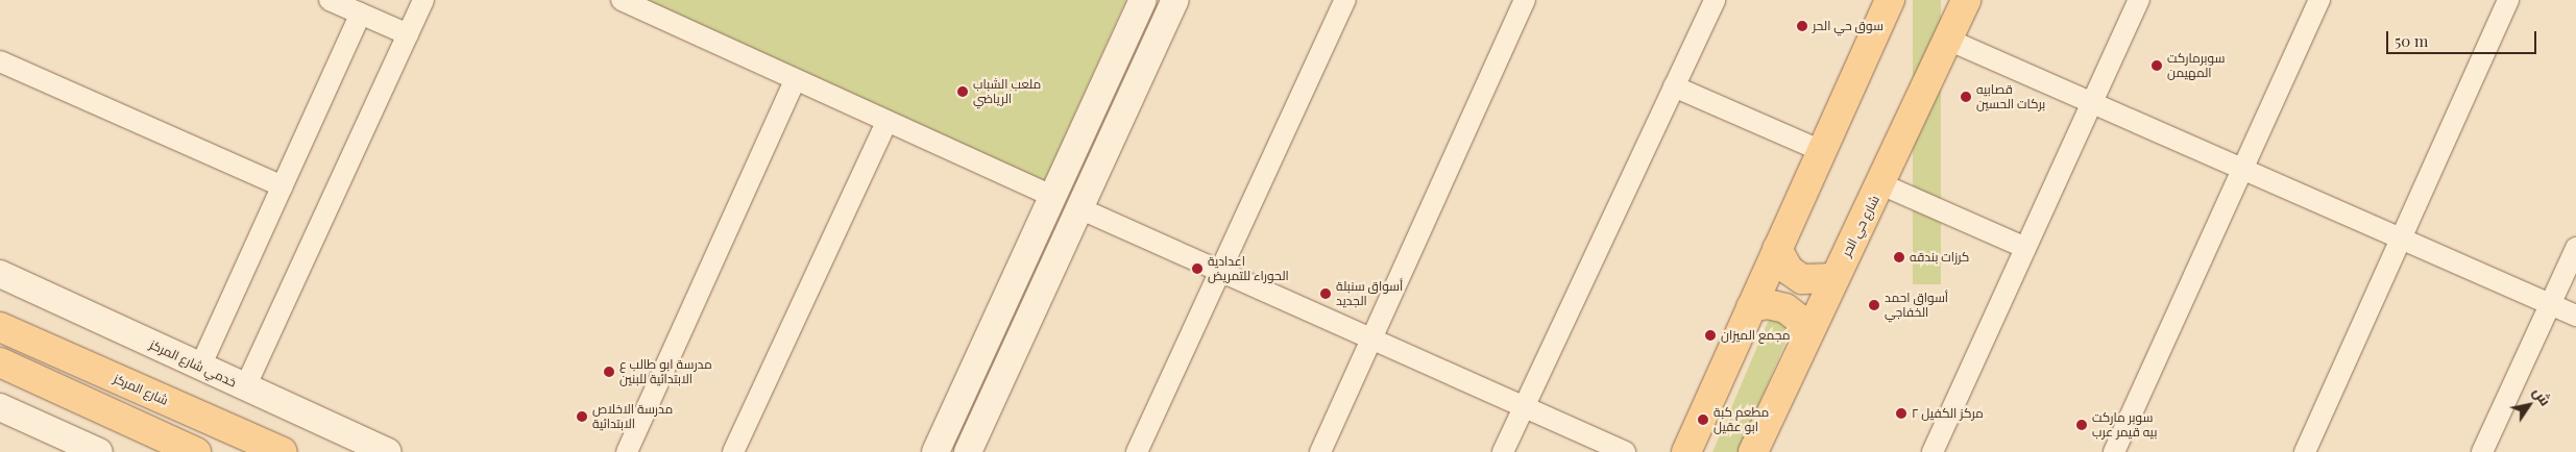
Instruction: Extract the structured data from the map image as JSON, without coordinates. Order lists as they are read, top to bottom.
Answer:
{
  "streets": {
    "main road": ["شارع حي الحر", "شارع المركز"],
    "street": ["خدمي شارع المركز"]
  },
  "places": [
    "سوق حي الحر",
    "سوبرماركت المهيمن",
    "ملعب الشباب الرياضي",
    "قصابيه بركات الحسين",
    "كرزات بندقه",
    "اعدادية الحوراء للتمريض",
    "أسواق سنبلة الجديد",
    "أسواق احمد الخفاجي",
    "مجمع الميزان",
    "مدرسة ابو طالب ع الابتدائية للبنين",
    "مركز الكفيل ٢",
    "مدرسة الاخلاص الابتدائية",
    "مطعم كبة ابو عقيل",
    "سوبر ماركت بيه قيمر عرب"
  ],
  "scale_bar": "50 m",
  "north": "top right"
}
